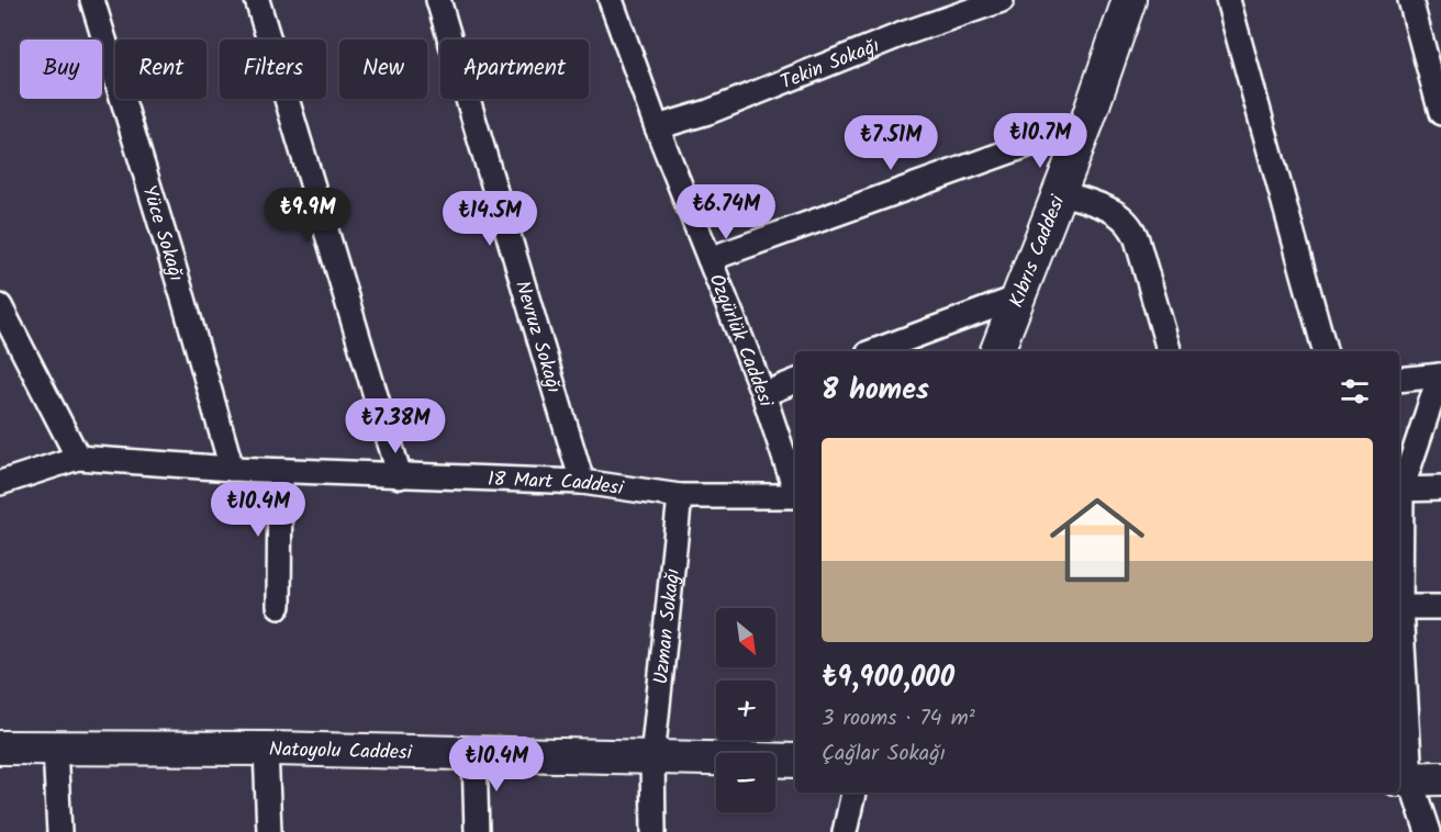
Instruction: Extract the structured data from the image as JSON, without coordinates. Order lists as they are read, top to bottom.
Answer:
{
  "streets": {
    "main road": ["Kıbrıs Caddesi", "Natoyolu Caddesi"],
    "street": [
      "Tekin Sokağı",
      "Yüce Sokağı",
      "Nevruz Sokağı",
      "Özgürlük Caddesi",
      "18 Mart Caddesi",
      "Uzman Sokağı"
    ]
  },
  "crossings": [
    ["Tekin Sokağı", "Özgürlük Caddesi"],
    ["Yüce Sokağı", "18 Mart Caddesi"],
    ["Nevruz Sokağı", "18 Mart Caddesi"],
    ["18 Mart Caddesi", "Uzman Sokağı"],
    ["Uzman Sokağı", "Natoyolu Caddesi"]
  ],
  "north": "bottom right",
  "page": {
    "chip": [
      "Buy",
      "Rent",
      "Filters",
      "New",
      "Apartment"
    ],
    "price": [
      "₺10.7M",
      "₺7.51M",
      "₺6.74M",
      "₺9.9M",
      "₺14.5M",
      "₺7.38M",
      "₺10.4M",
      "₺10.4M"
    ],
    "heading": "8 homes",
    "list": [
      {
        "name": "₺9,900,000",
        "note": "3 rooms · 74 m² · Çağlar Sokağı"
      }
    ],
    "map_buttons": ["+", "−"]
  }
}
